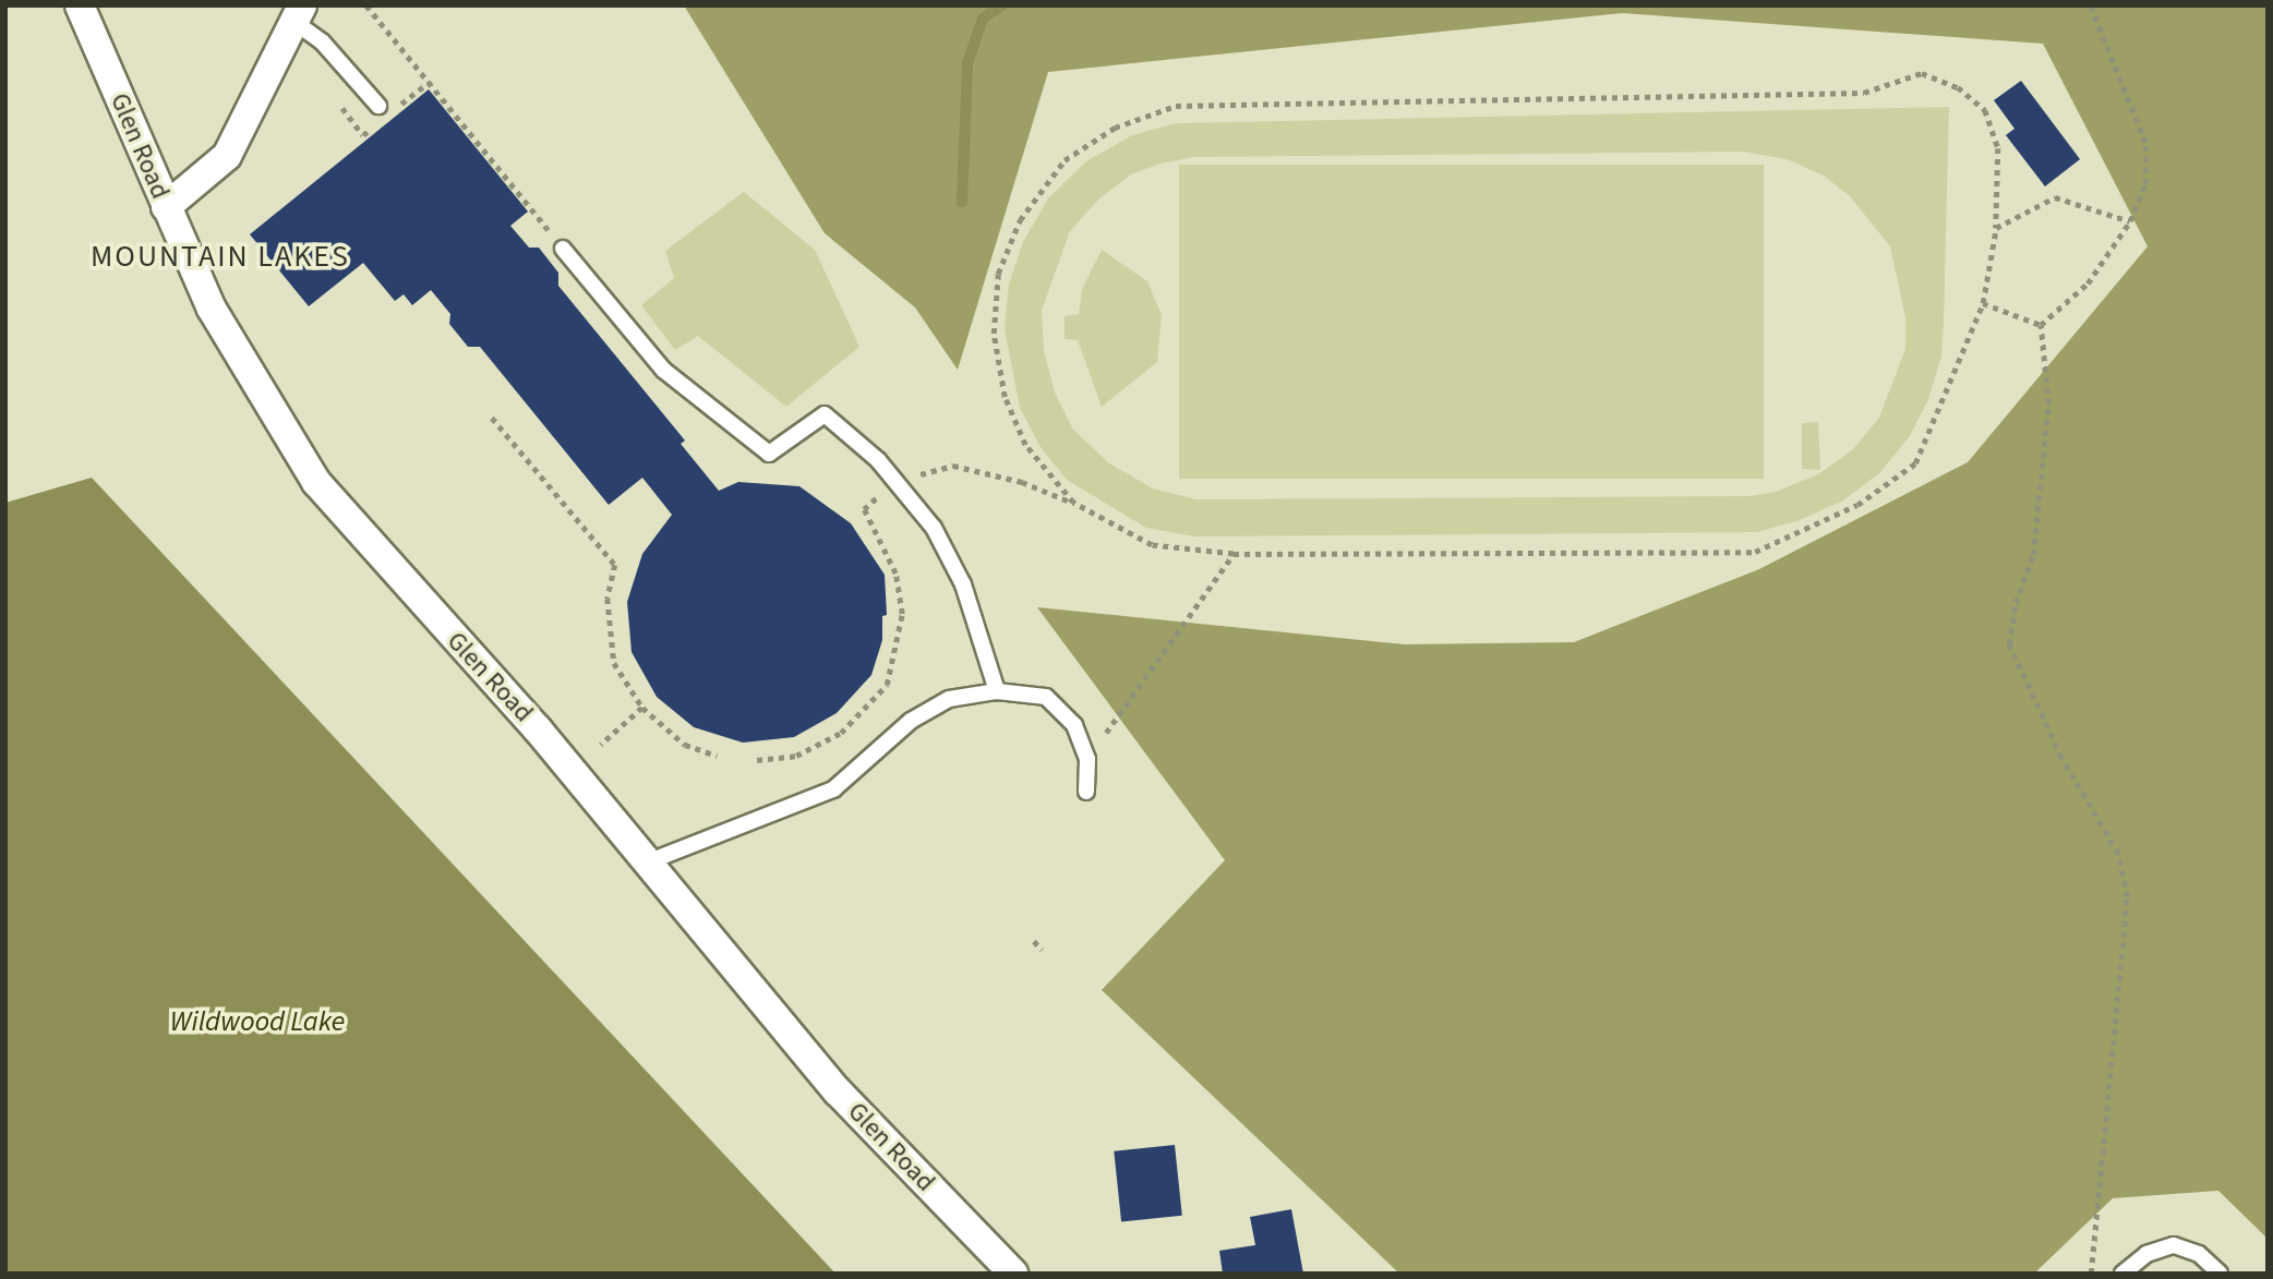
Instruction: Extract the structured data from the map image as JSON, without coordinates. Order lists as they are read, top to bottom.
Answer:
{
  "streets": {
    "street": ["Glen Road"]
  },
  "districts": ["MOUNTAIN LAKES"],
  "water": ["Wildwood Lake"]
}
